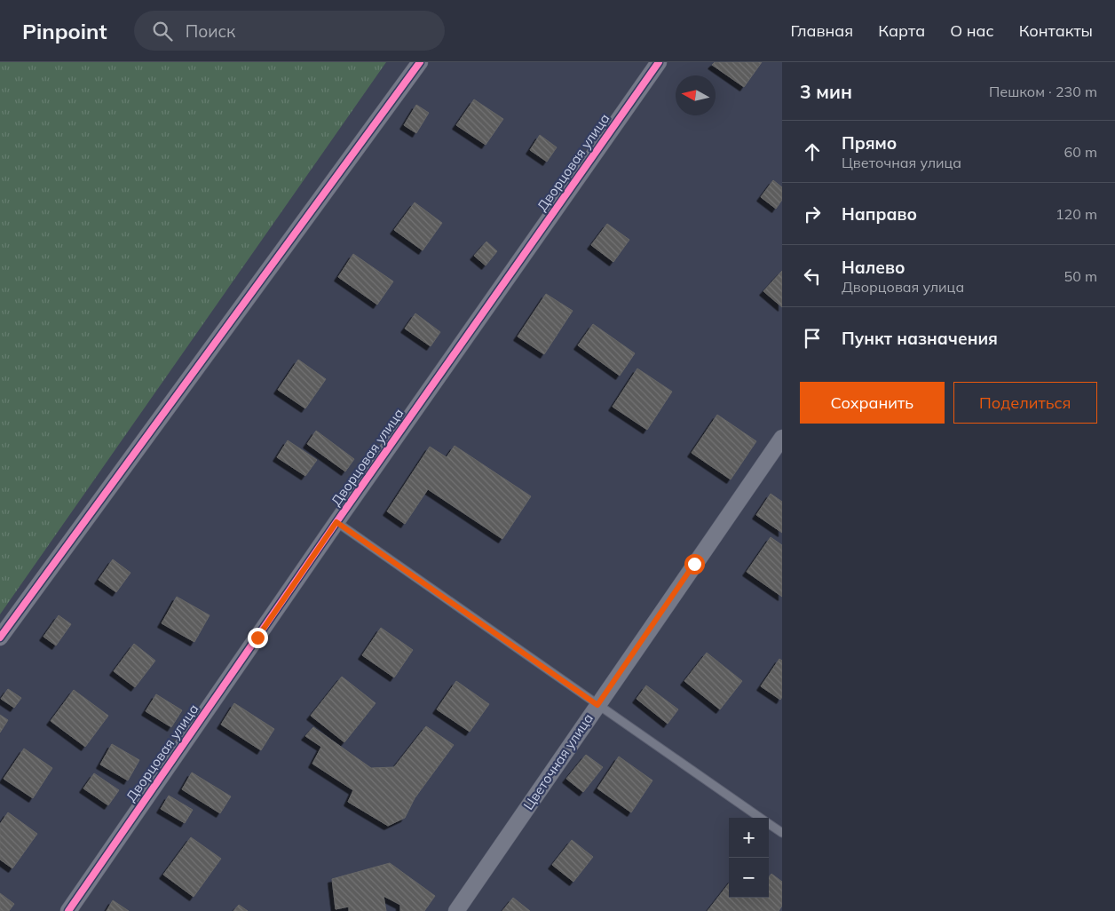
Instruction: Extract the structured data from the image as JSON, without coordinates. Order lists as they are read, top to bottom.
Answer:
{
  "streets": {
    "street": ["Дворцовая улица", "Цветочная улица"]
  },
  "north": "left",
  "page": {
    "header": "Pinpoint",
    "search": "Поиск",
    "nav": [
      "Главная",
      "Карта",
      "О нас",
      "Контакты"
    ],
    "heading": ["3 мин", "Пешком · 230 m"],
    "list": [
      ["Прямо", "Цветочная улица", "60 m"],
      ["Направо", "120 m"],
      ["Налево", "Дворцовая улица", "50 m"],
      "Пункт назначения"
    ],
    "buttons": ["Сохранить", "Поделиться"],
    "map_buttons": ["+", "−"]
  }
}
